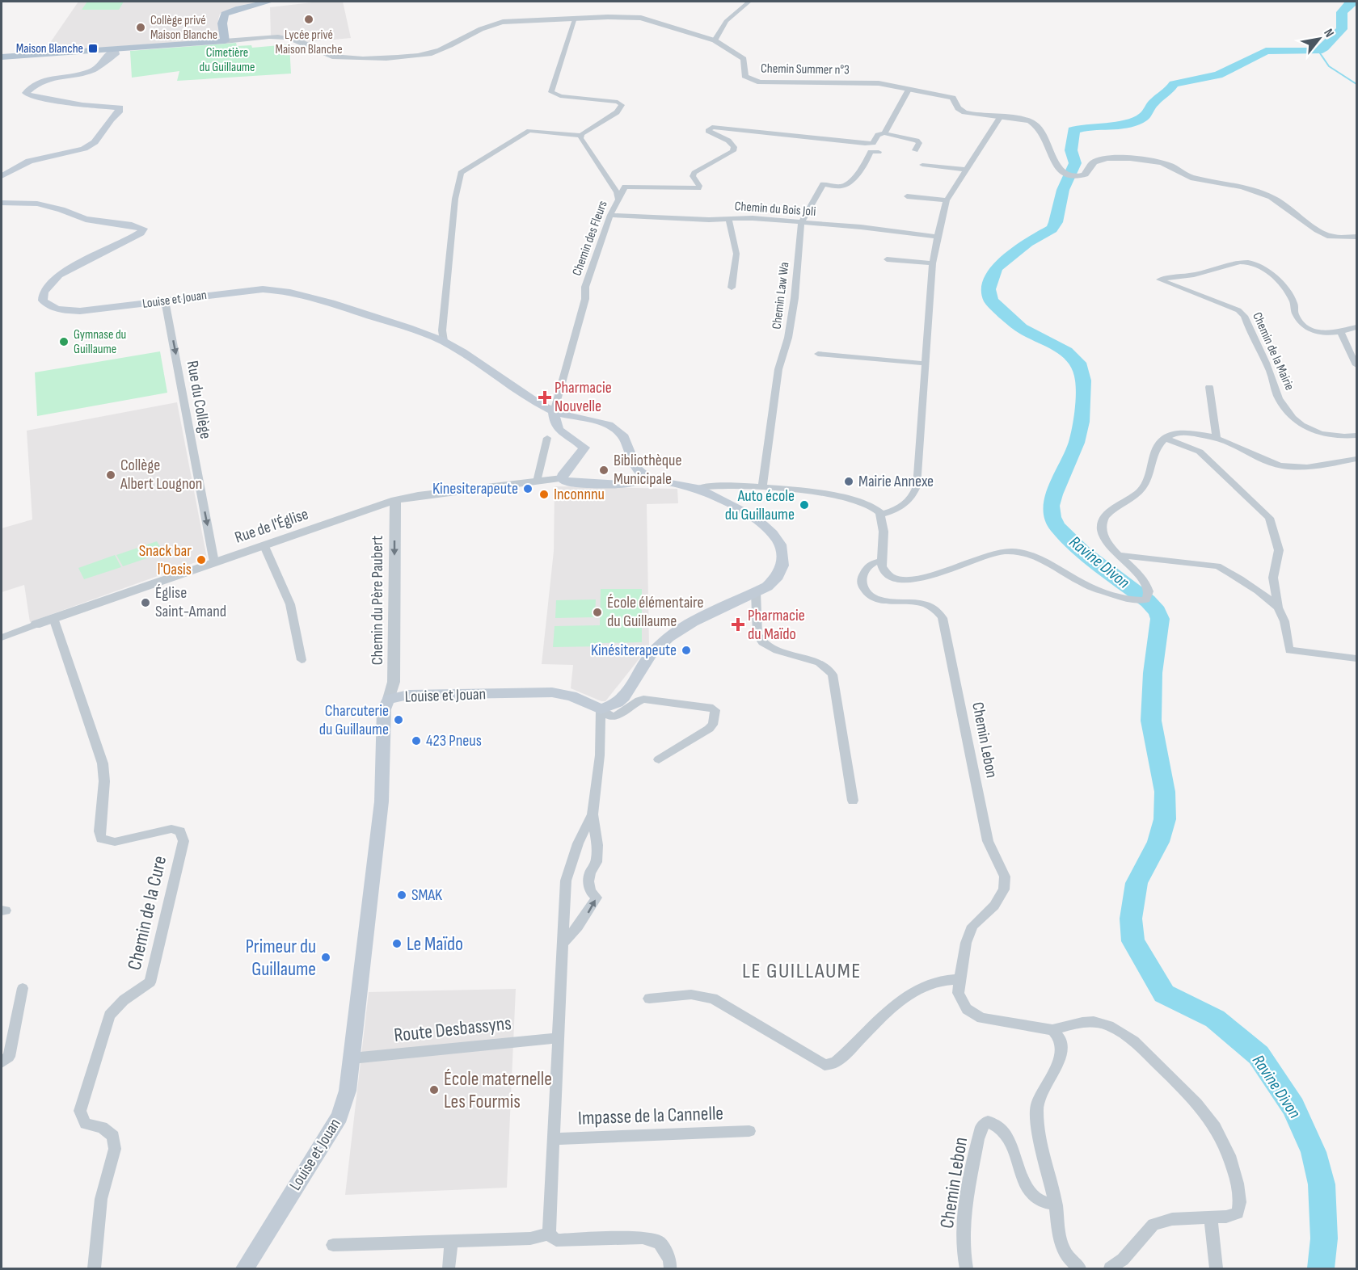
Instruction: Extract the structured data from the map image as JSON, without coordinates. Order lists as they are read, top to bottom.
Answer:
{
  "streets": {
    "main road": ["Louise et Jouan"],
    "street": [
      "Chemin Summer n°3",
      "Chemin du Bois Joli",
      "Chemin des Fleurs",
      "Chemin Law Wa",
      "Chemin de la Mairie",
      "Rue du Collège",
      "Rue de l'Église",
      "Chemin du Père Paubert",
      "Chemin Lebon",
      "Chemin de la Cure",
      "Route Desbassyns",
      "Impasse de la Cannelle"
    ]
  },
  "crossings": [
    ["Chemin du Bois Joli", "Chemin des Fleurs"],
    ["Chemin du Bois Joli", "Chemin Law Wa"],
    ["Chemin des Fleurs", "Louise et Jouan"],
    ["Louise et Jouan", "Rue du Collège"],
    ["Louise et Jouan", "Chemin du Père Paubert"],
    ["Louise et Jouan", "Route Desbassyns"],
    ["Rue du Collège", "Rue de l'Église"],
    ["Rue de l'Église", "Chemin du Père Paubert"],
    ["Rue de l'Église", "Chemin de la Cure"]
  ],
  "one_way": ["Rue du Collège"],
  "districts": ["LE GUILLAUME"],
  "water": ["Ravine Divon"],
  "parks": ["Cimetière du Guillaume"],
  "places": {
    "other": [
      "Lycée privé Maison Blanche",
      "Collège privé Maison Blanche",
      "Gymnase du Guillaume",
      "Bibliothèque Municipale",
      "Collège Albert Lougnon",
      "Mairie Annexe",
      "Kinesiterapeute",
      "Inconnnu",
      "Auto école du Guillaume",
      "Snack bar l'Oasis",
      "Église Saint-Amand",
      "École élémentaire du Guillaume",
      "Kinésiterapeute",
      "Charcuterie du Guillaume",
      "423 Pneus",
      "SMAK",
      "Le Maïdo",
      "Primeur du Guillaume",
      "École maternelle Les Fourmis"
    ],
    "transit": ["Maison Blanche"],
    "health": ["Pharmacie Nouvelle", "Pharmacie du Maïdo"]
  },
  "north": "top right"
}
